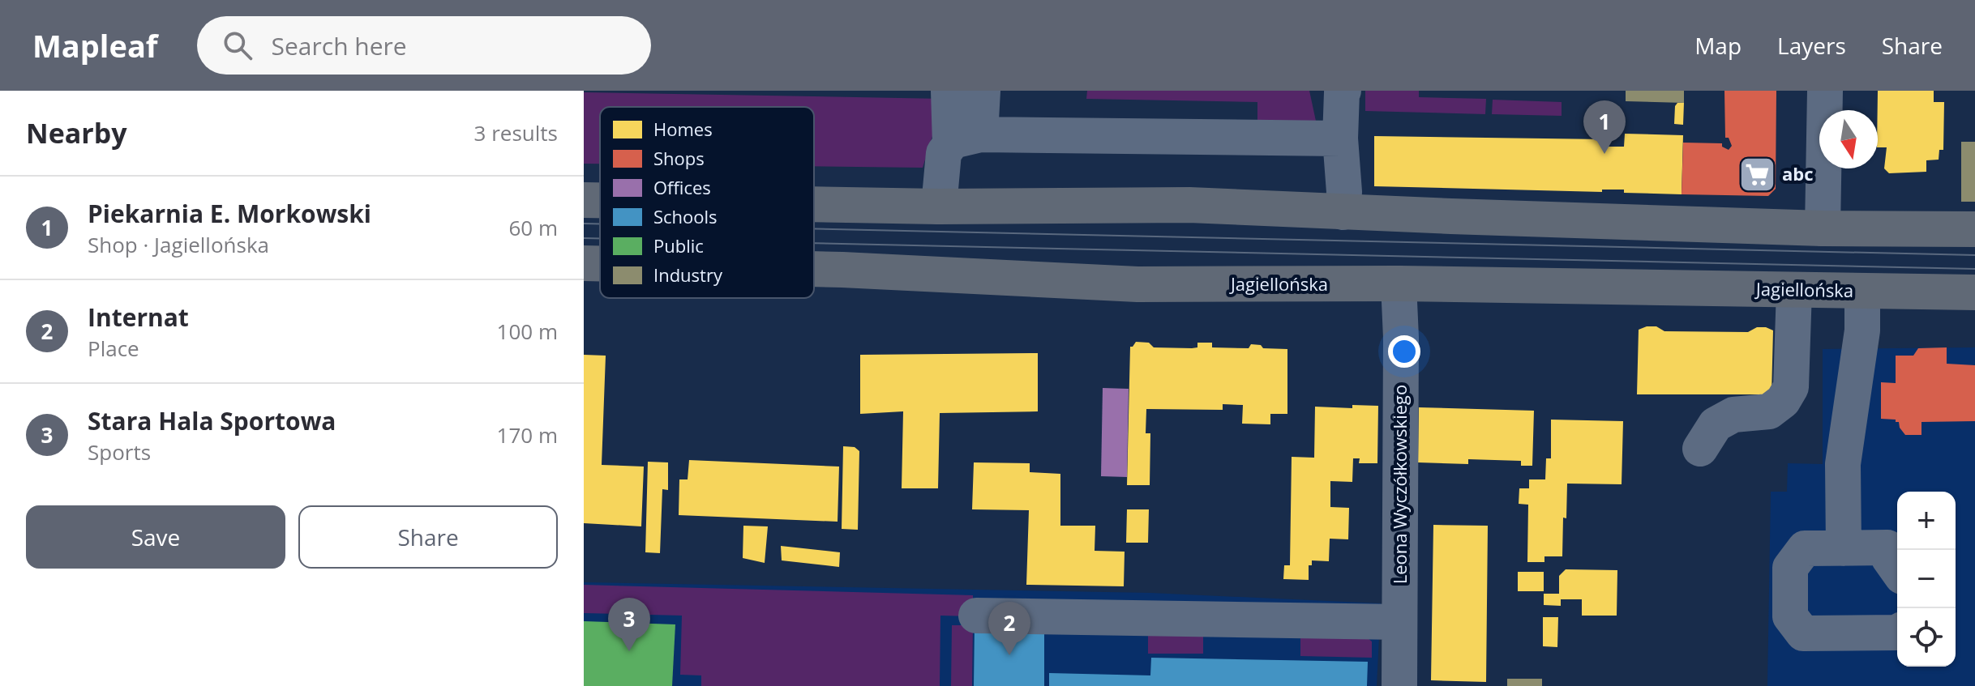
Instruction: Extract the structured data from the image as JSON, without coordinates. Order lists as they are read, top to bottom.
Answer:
{
  "streets": {
    "main road": ["Jagiellońska"],
    "street": ["Leona Wyczółkowskiego"]
  },
  "crossings": [
    ["Jagiellońska", "Leona Wyczółkowskiego"]
  ],
  "places": {
    "supermarket": ["abc"]
  },
  "legend": [
    "Homes",
    "Shops",
    "Offices",
    "Schools",
    "Public",
    "Industry"
  ],
  "north": "bottom",
  "page": {
    "header": "Mapleaf",
    "search": "Search here",
    "nav": ["Map", "Layers", "Share"],
    "heading": ["Nearby", "3 results"],
    "pins": ["1", "3", "2"],
    "list": [
      {
        "mark": "1",
        "name": "Piekarnia E. Morkowski",
        "note": "Shop · Jagiellońska",
        "value": "60 m"
      },
      {
        "mark": "2",
        "name": "Internat",
        "note": "Place",
        "value": "100 m"
      },
      {
        "mark": "3",
        "name": "Stara Hala Sportowa",
        "note": "Sports",
        "value": "170 m"
      }
    ],
    "buttons": ["Save", "Share"],
    "map_buttons": ["+", "−"]
  }
}
